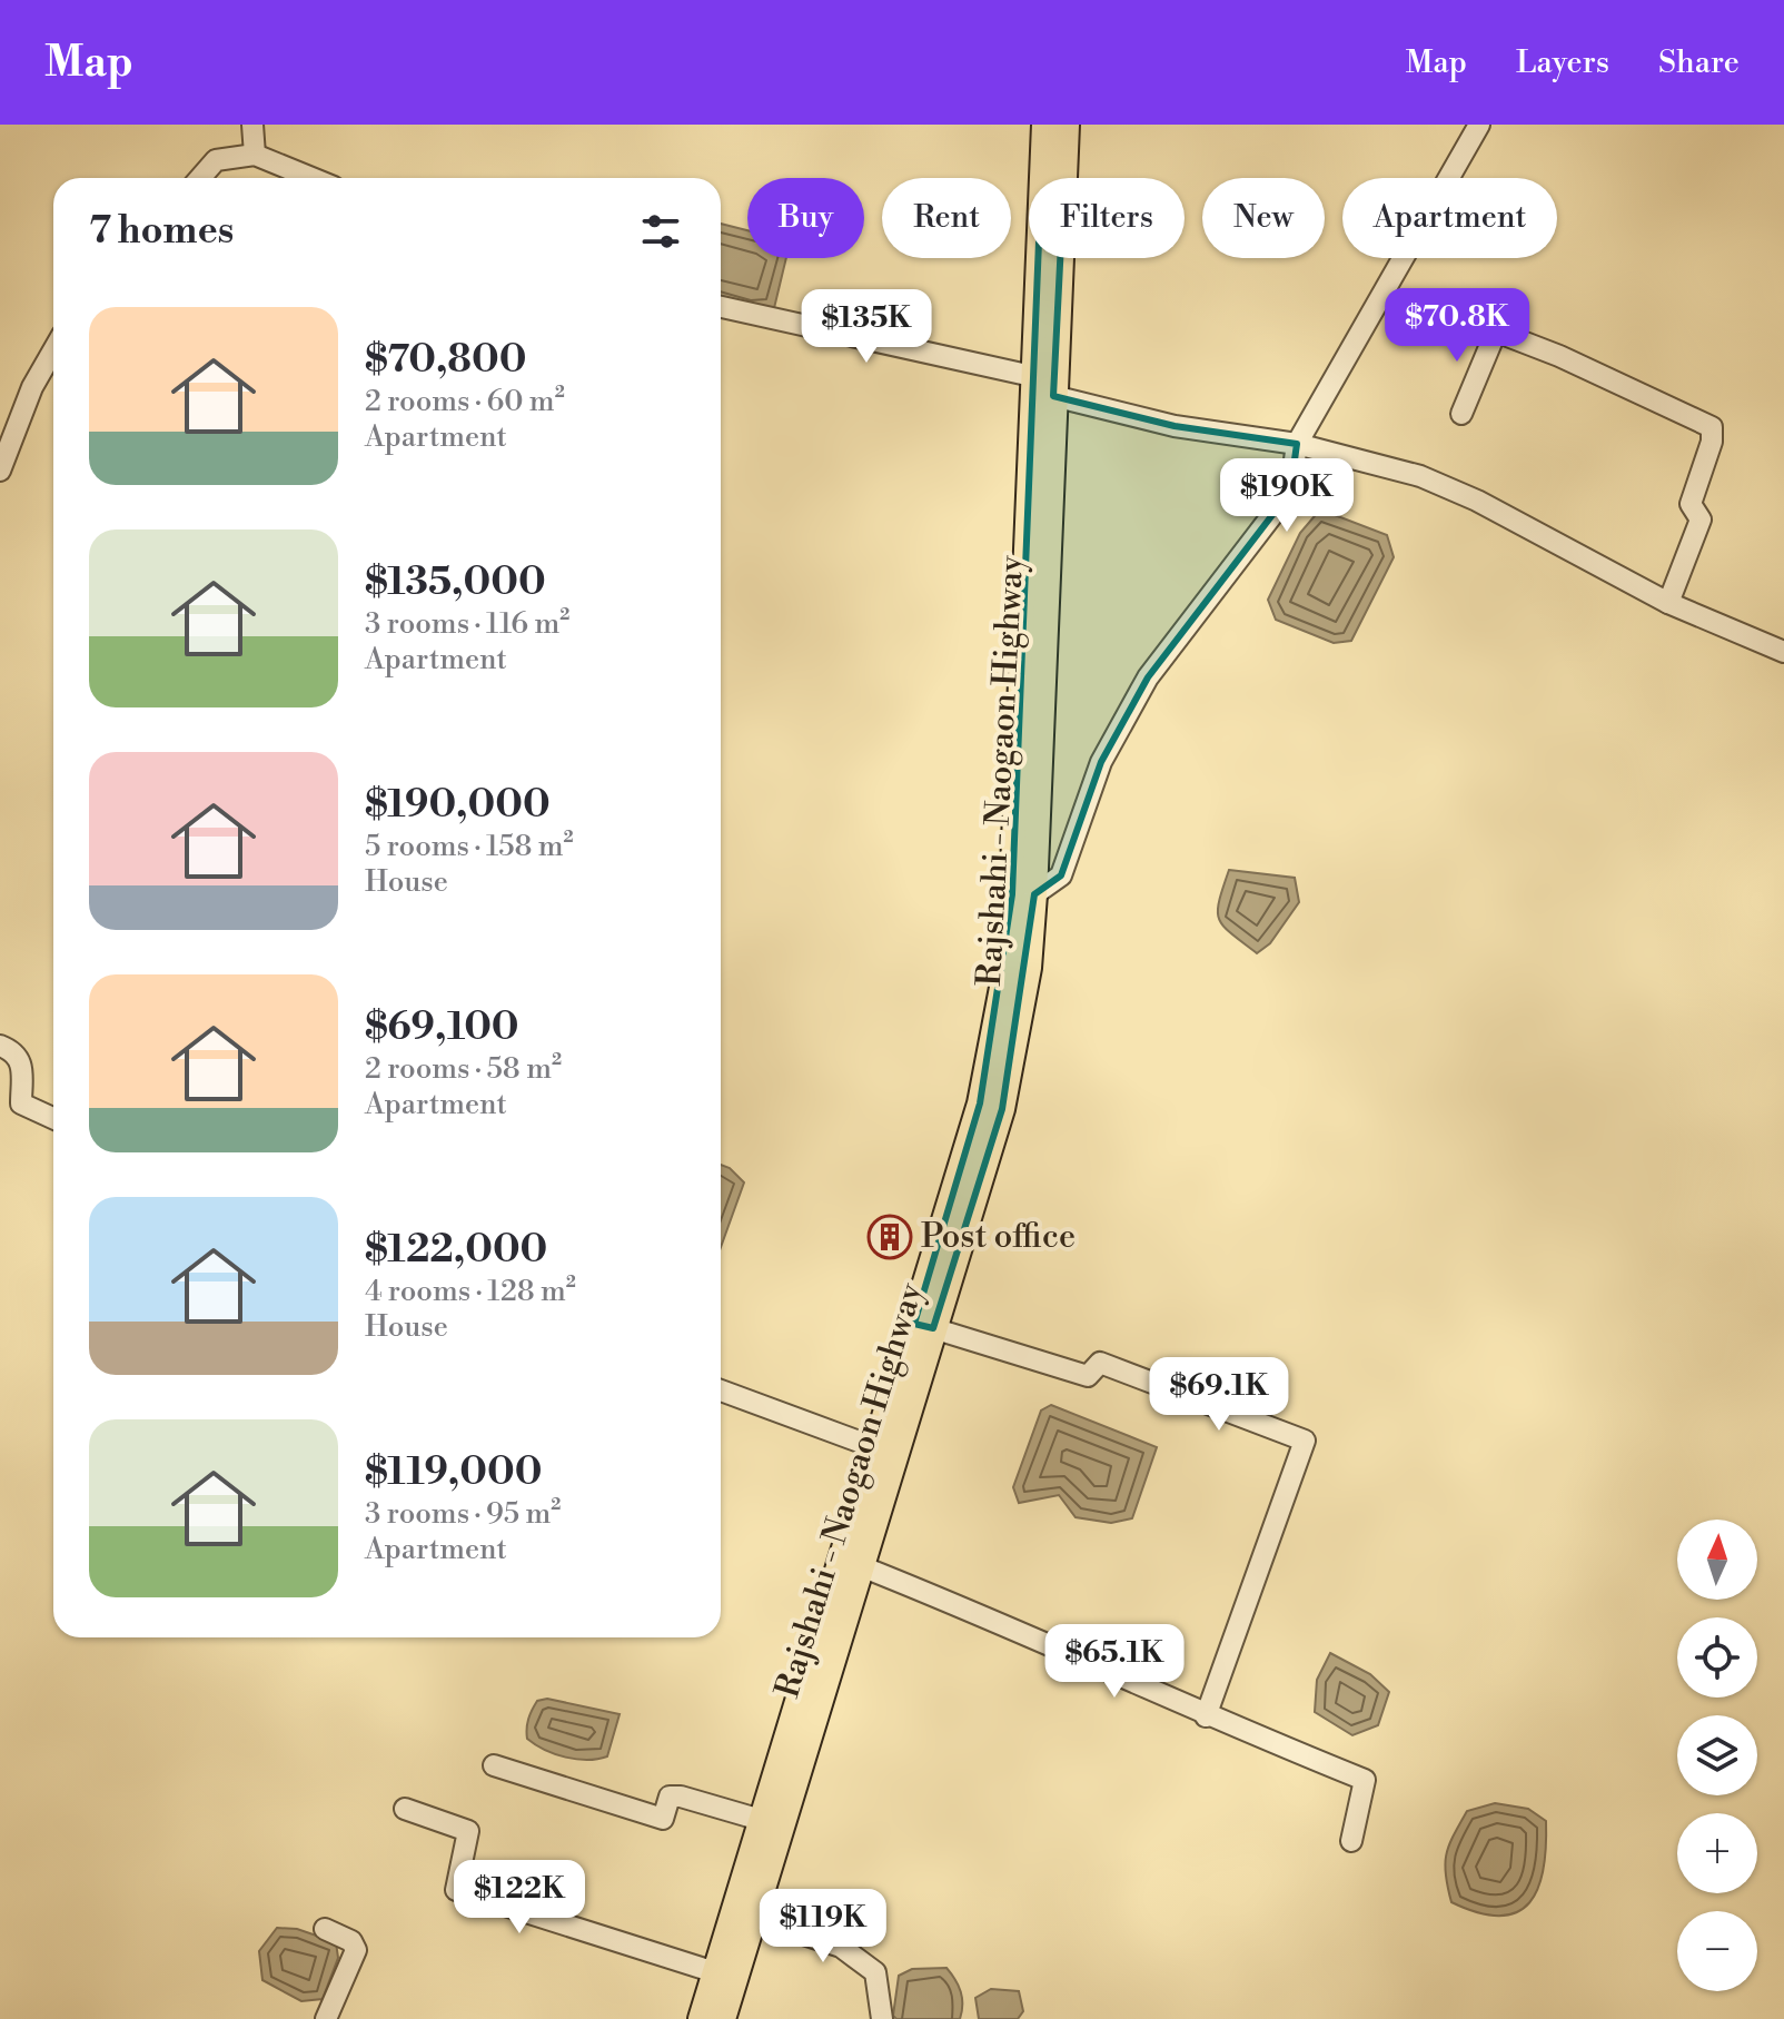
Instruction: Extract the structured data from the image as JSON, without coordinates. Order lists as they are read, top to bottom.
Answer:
{
  "streets": {
    "main road": ["Rajshahi - Naogaon Highway"]
  },
  "places": {
    "building": ["Post office"]
  },
  "north": "top",
  "page": {
    "header": "Map",
    "nav": ["Map", "Layers", "Share"],
    "chip": [
      "Buy",
      "Rent",
      "Filters",
      "New",
      "Apartment"
    ],
    "heading": "7 homes",
    "list": [
      {
        "name": "$70,800",
        "note": "2 rooms · 60 m² · Apartment"
      },
      {
        "name": "$135,000",
        "note": "3 rooms · 116 m² · Apartment"
      },
      {
        "name": "$190,000",
        "note": "5 rooms · 158 m² · House"
      },
      {
        "name": "$69,100",
        "note": "2 rooms · 58 m² · Apartment"
      },
      {
        "name": "$122,000",
        "note": "4 rooms · 128 m² · House"
      },
      {
        "name": "$119,000",
        "note": "3 rooms · 95 m² · Apartment"
      }
    ],
    "price": [
      "$70.8K",
      "$135K",
      "$190K",
      "$69.1K",
      "$65.1K",
      "$122K",
      "$119K"
    ],
    "map_buttons": ["+", "−"]
  }
}
